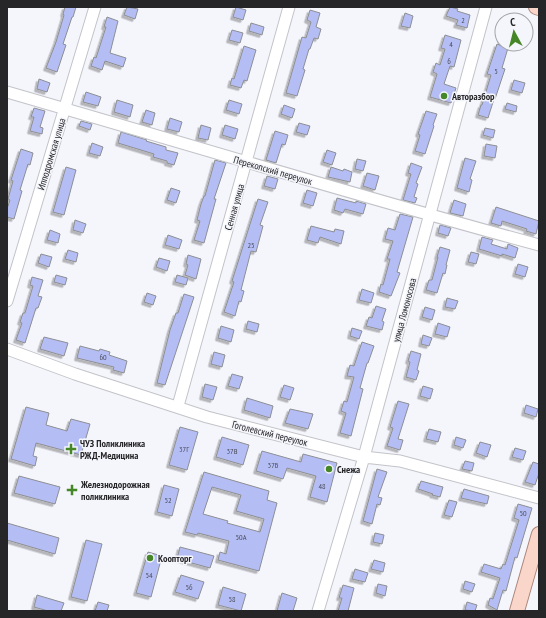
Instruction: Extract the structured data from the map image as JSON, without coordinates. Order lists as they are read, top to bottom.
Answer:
{
  "streets": {
    "street": [
      "Ипподромская улица",
      "Перекопский переулок",
      "Сенная улица",
      "улица Ломоносова",
      "Гоголевский переулок"
    ]
  },
  "crossings": [
    ["Ипподромская улица", "Перекопский переулок"],
    ["Перекопский переулок", "Сенная улица"],
    ["Перекопский переулок", "улица Ломоносова"],
    ["Сенная улица", "Гоголевский переулок"],
    ["улица Ломоносова", "Гоголевский переулок"]
  ],
  "places": {
    "other": ["Авторазбор", "Снежа", "Коопторг"],
    "health": ["ЧУЗ Поликлиника РЖД-Медицина", "Железнодорожная поликлиника"]
  },
  "house_numbers": [
    "2",
    "4",
    "6",
    "5",
    "25",
    "60",
    "37Г",
    "37В",
    "37Б",
    "48",
    "52",
    "50",
    "50А",
    "54",
    "56",
    "58"
  ],
  "north": "top"
}
